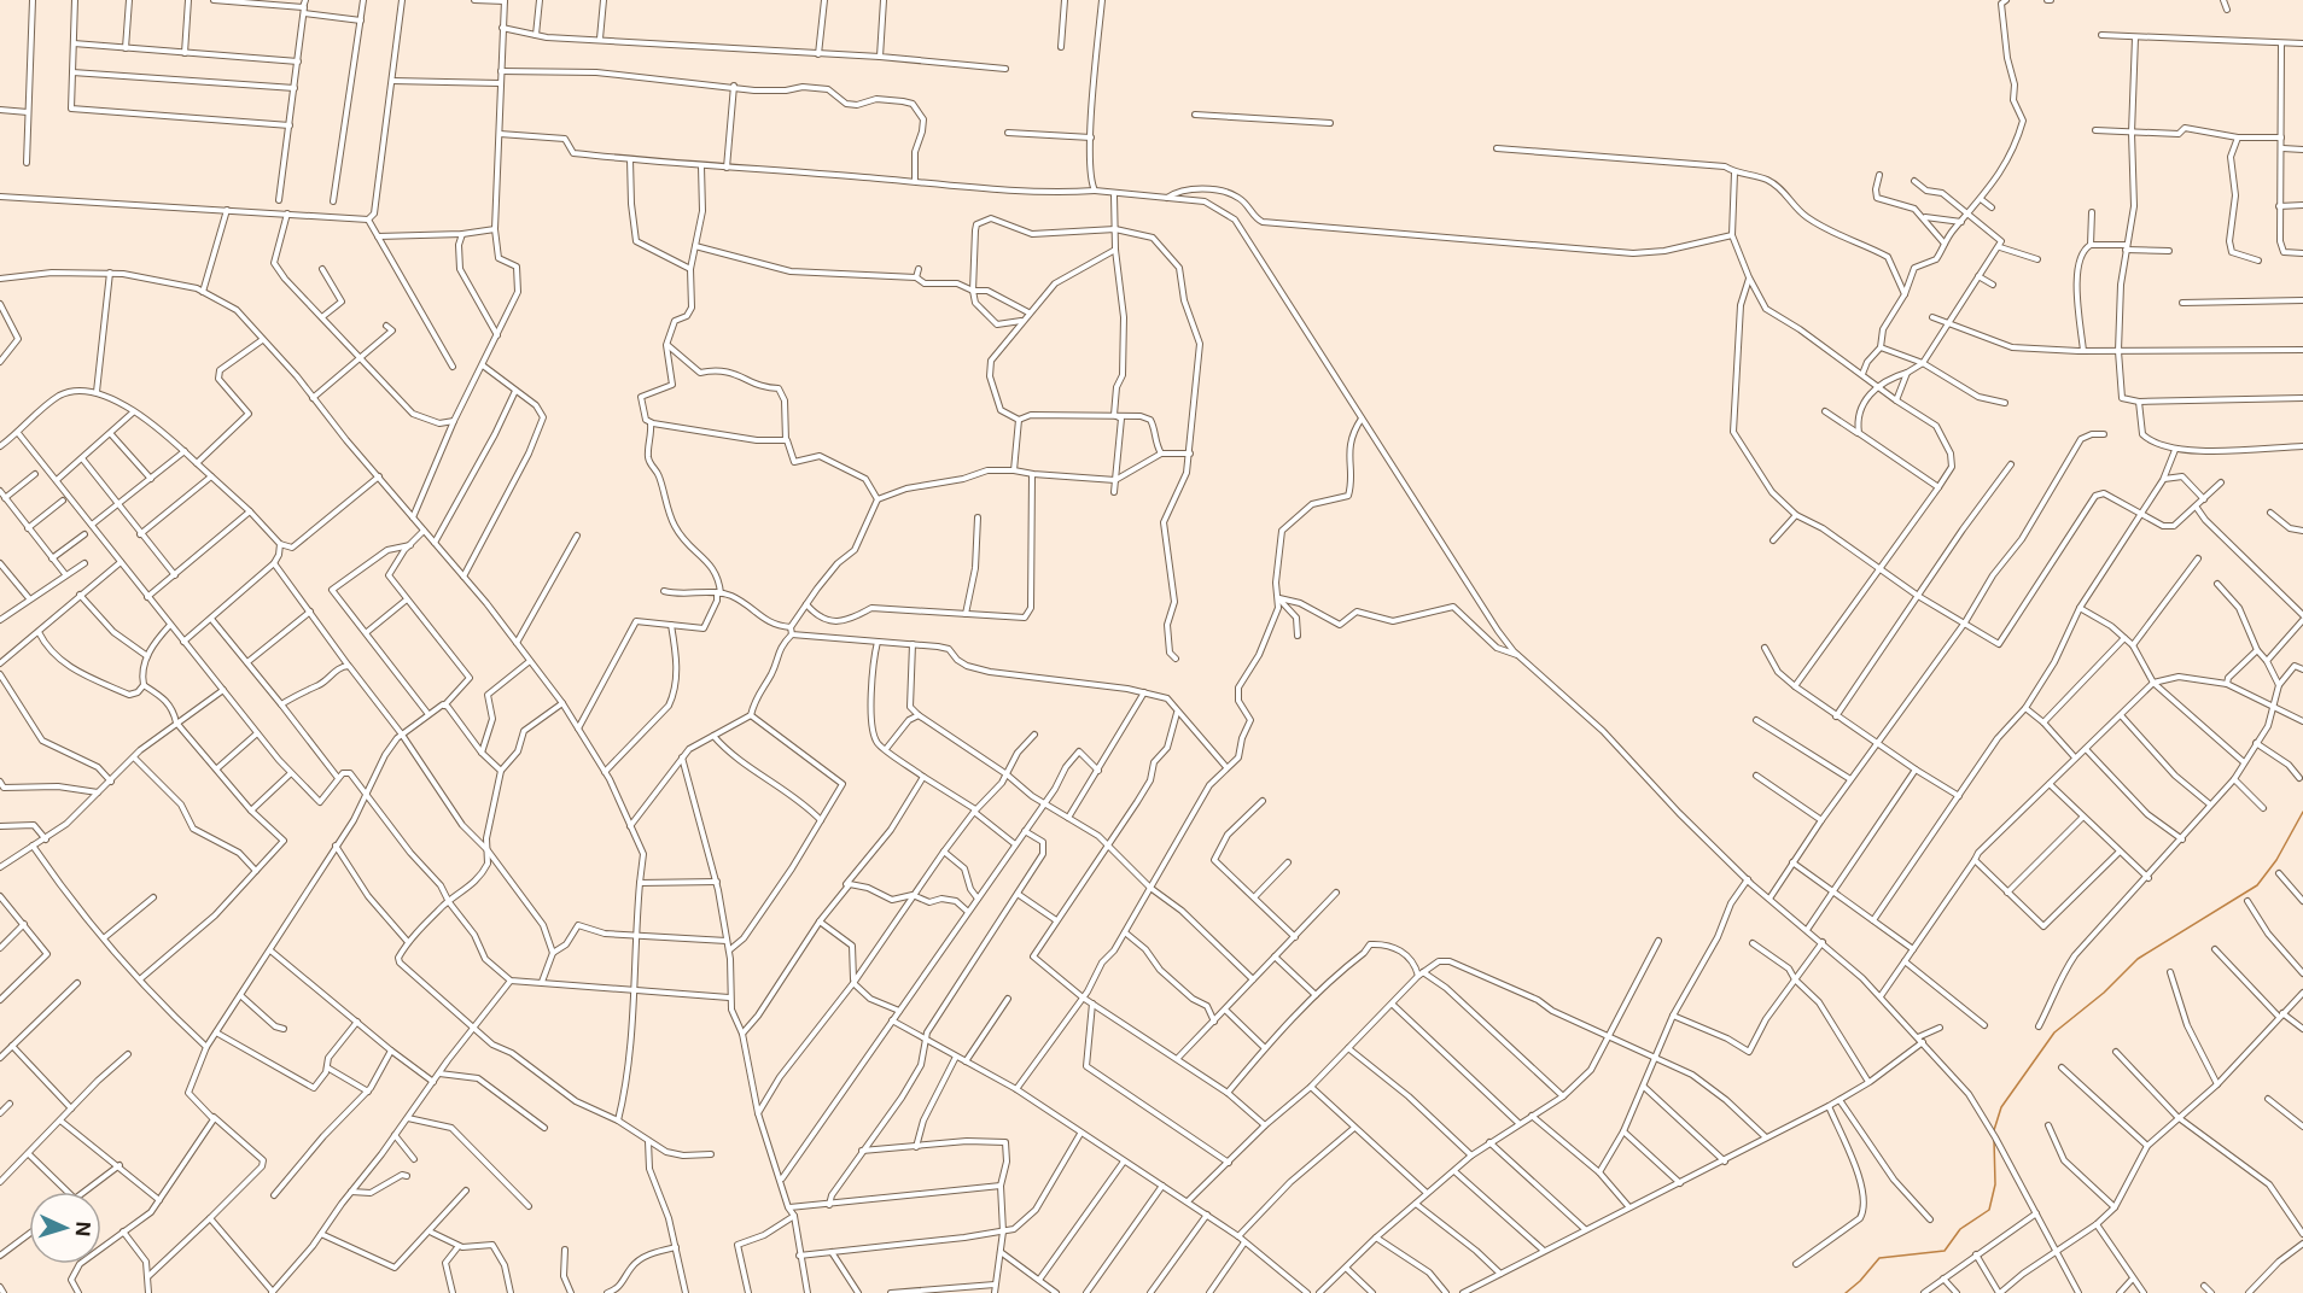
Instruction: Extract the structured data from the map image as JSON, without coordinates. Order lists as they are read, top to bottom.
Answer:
{
  "north": "right"
}
